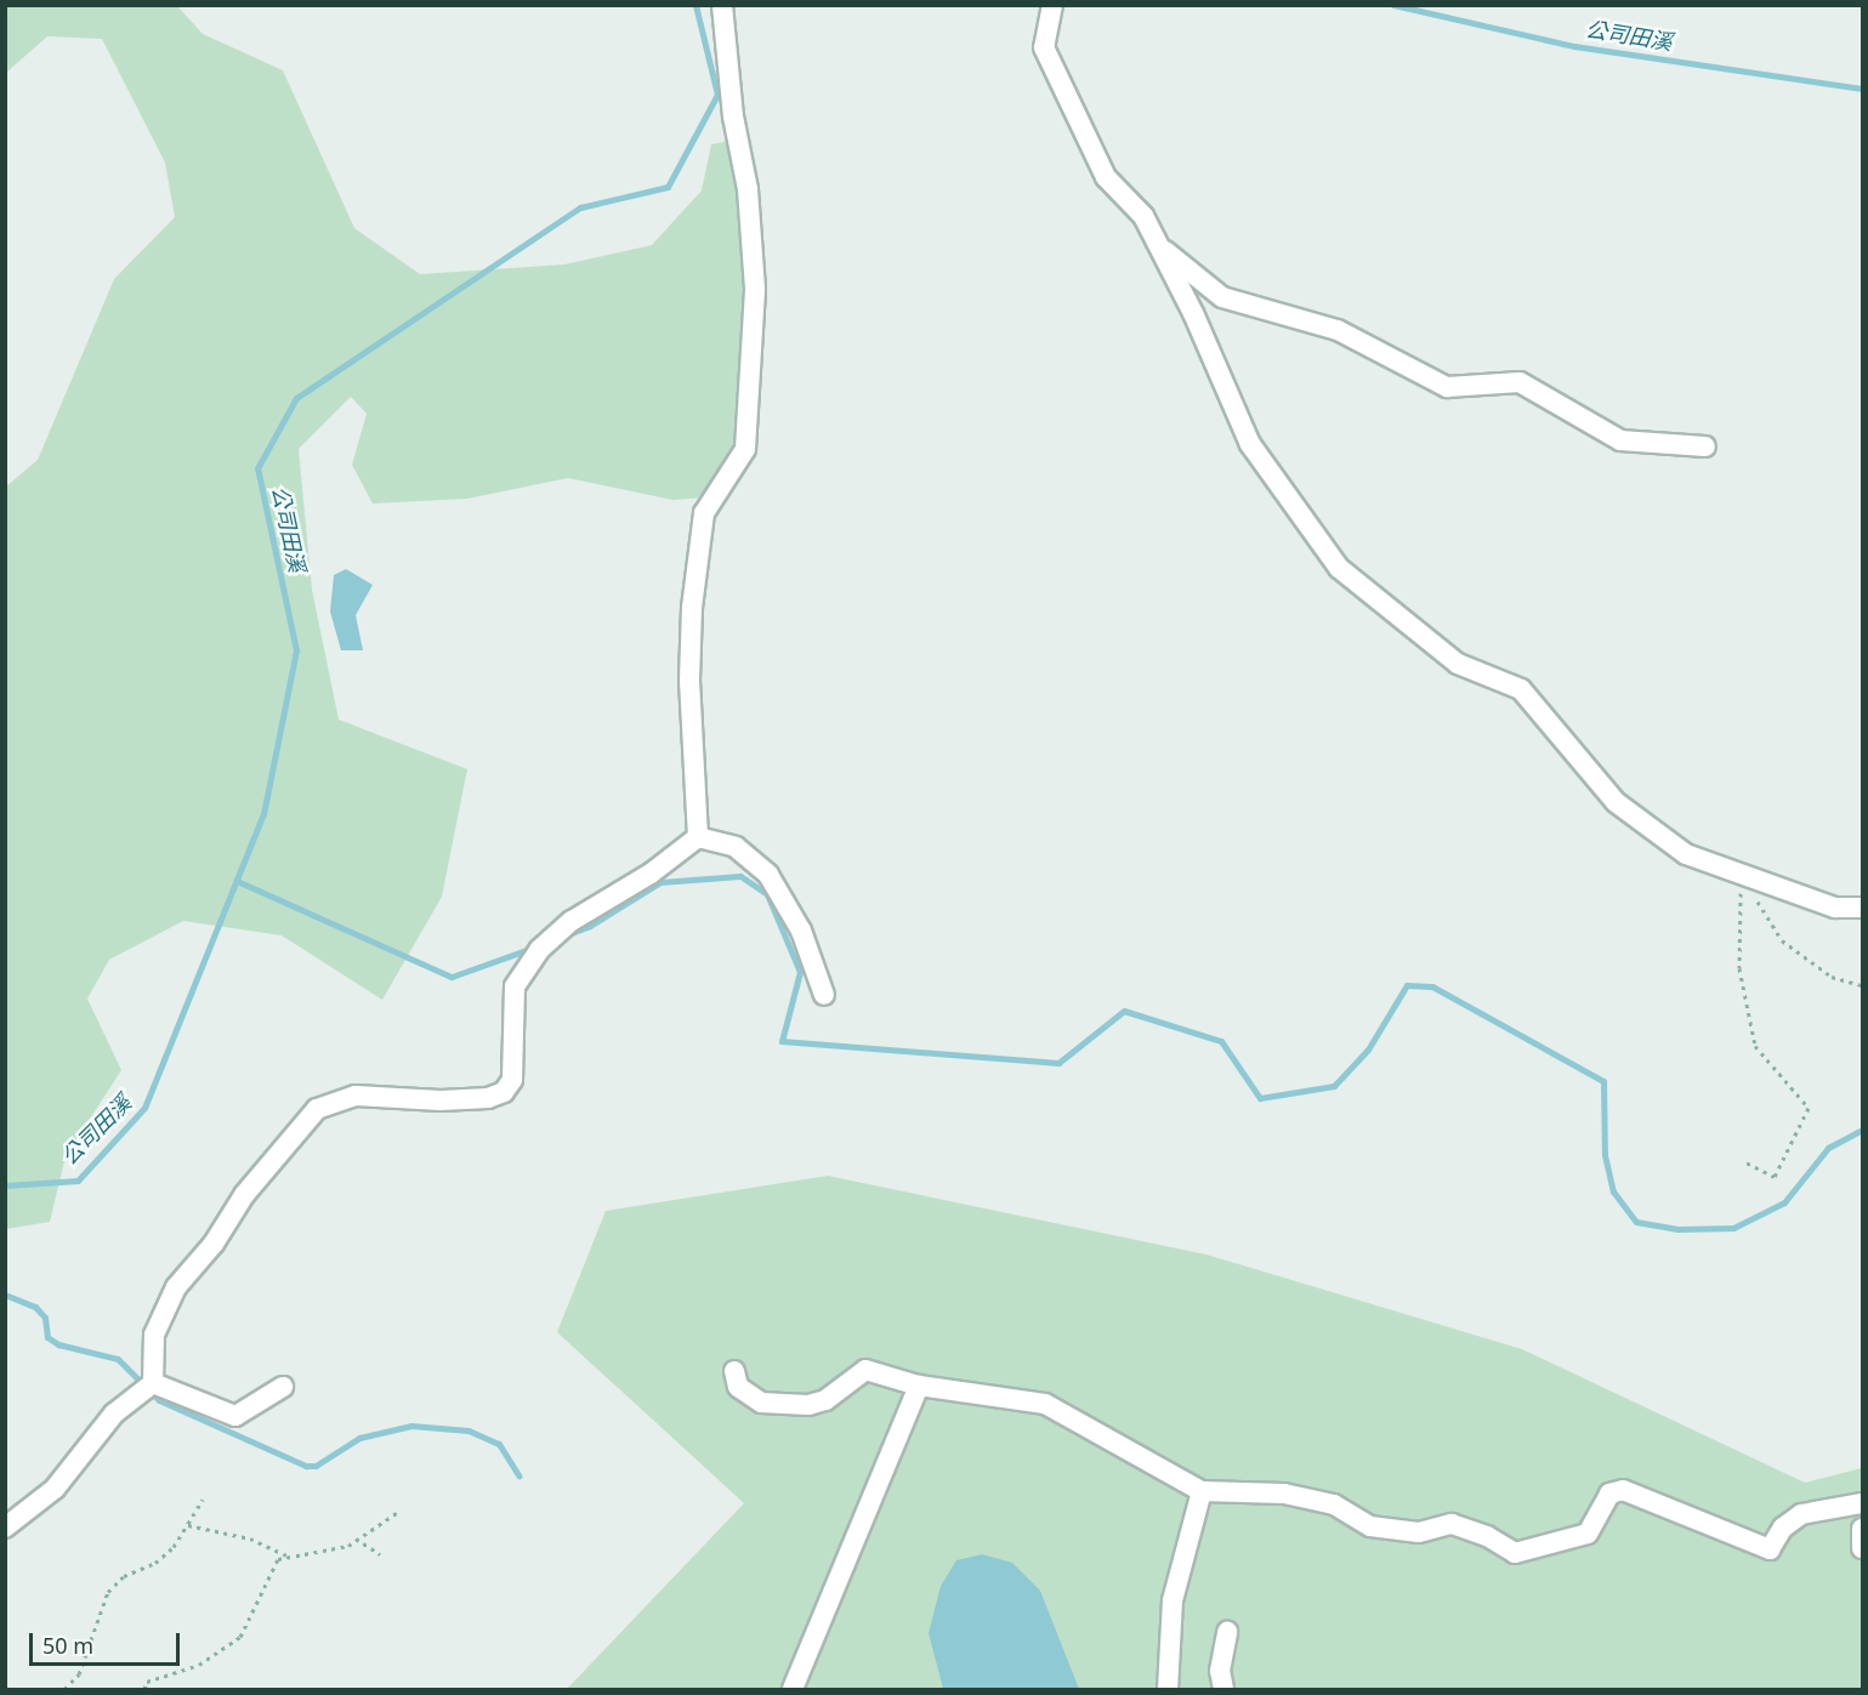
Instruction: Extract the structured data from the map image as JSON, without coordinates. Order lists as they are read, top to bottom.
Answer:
{
  "water": ["公司田溪"],
  "scale_bar": "50 m"
}
